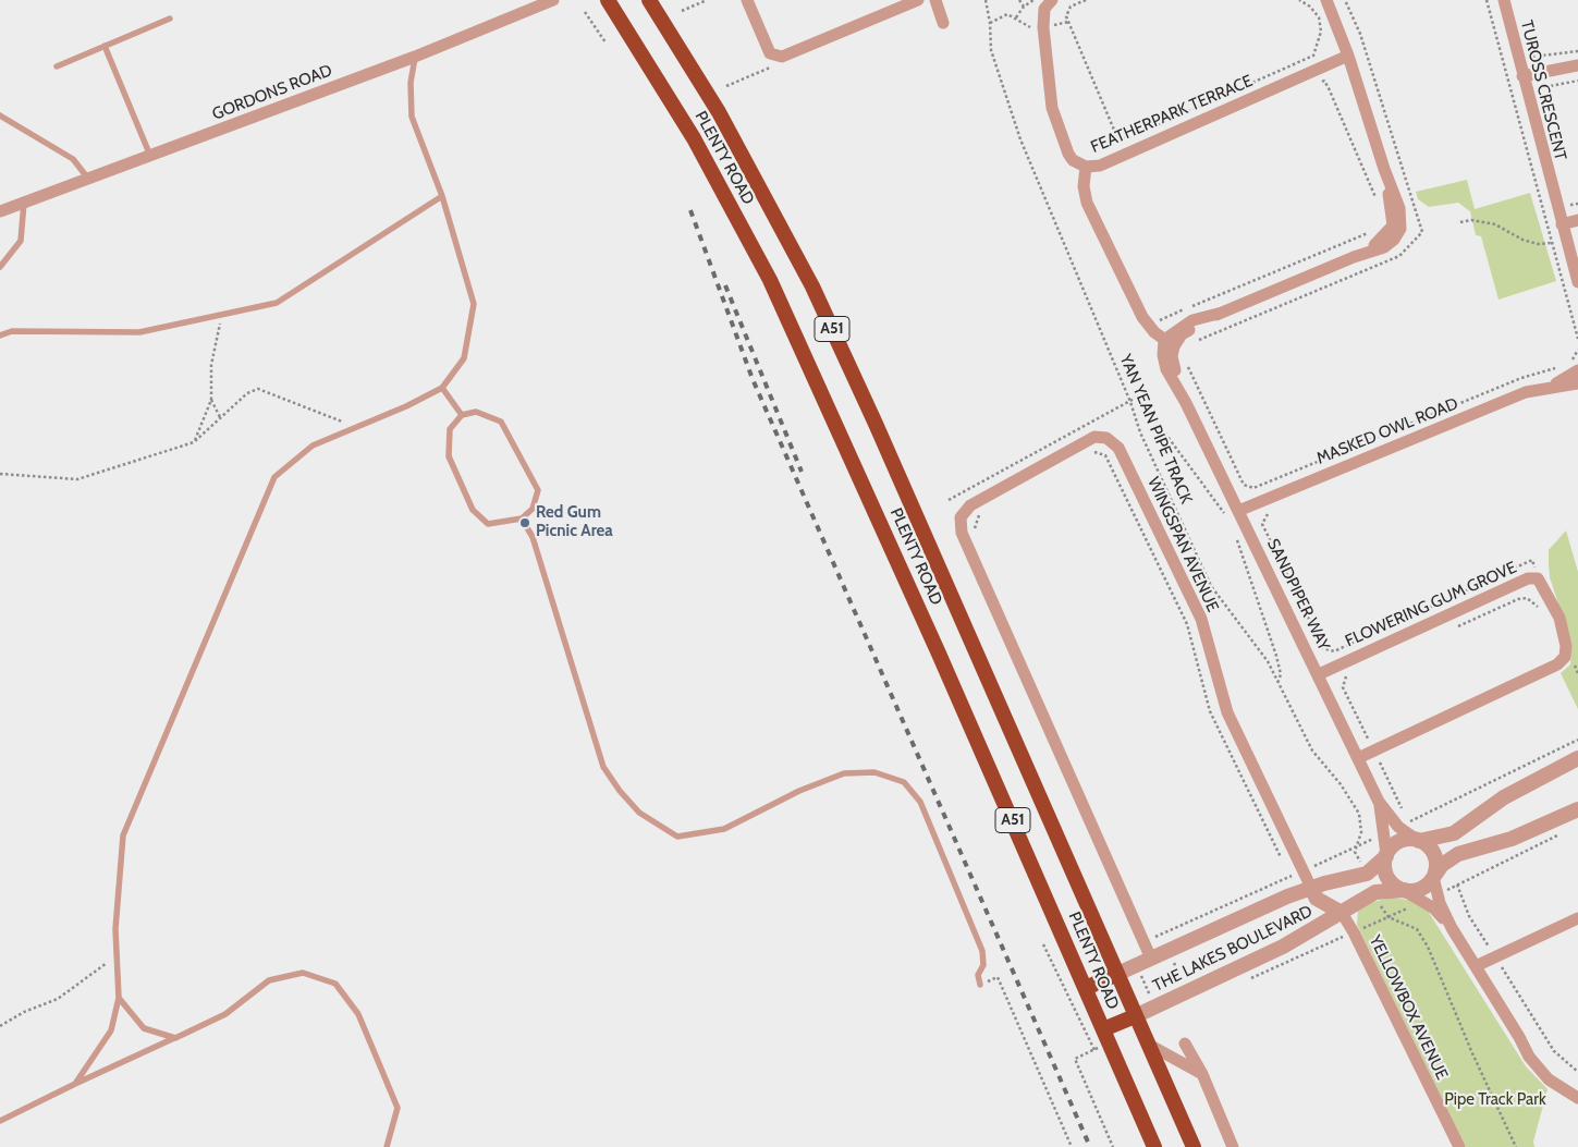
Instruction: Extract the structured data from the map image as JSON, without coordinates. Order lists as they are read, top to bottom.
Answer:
{
  "streets": {
    "highway": ["PLENTY ROAD", "A51"],
    "street": [
      "TUROSS CRESCENT",
      "GORDONS ROAD",
      "FEATHERPARK TERRACE",
      "MASKED OWL ROAD",
      "WINGSPAN AVENUE",
      "SANDPIPER WAY",
      "FLOWERING GUM GROVE",
      "THE LAKES BOULEVARD",
      "YELLOWBOX AVENUE"
    ],
    "path": ["YAN YEAN PIPE TRACK"]
  },
  "crossings": [
    ["PLENTY ROAD", "THE LAKES BOULEVARD"],
    ["YAN YEAN PIPE TRACK", "THE LAKES BOULEVARD"],
    ["MASKED OWL ROAD", "SANDPIPER WAY"],
    ["WINGSPAN AVENUE", "THE LAKES BOULEVARD"],
    ["SANDPIPER WAY", "FLOWERING GUM GROVE"],
    ["SANDPIPER WAY", "THE LAKES BOULEVARD"],
    ["THE LAKES BOULEVARD", "YELLOWBOX AVENUE"]
  ],
  "parks": ["Pipe Track Park"],
  "places": ["Red Gum Picnic Area"]
}
